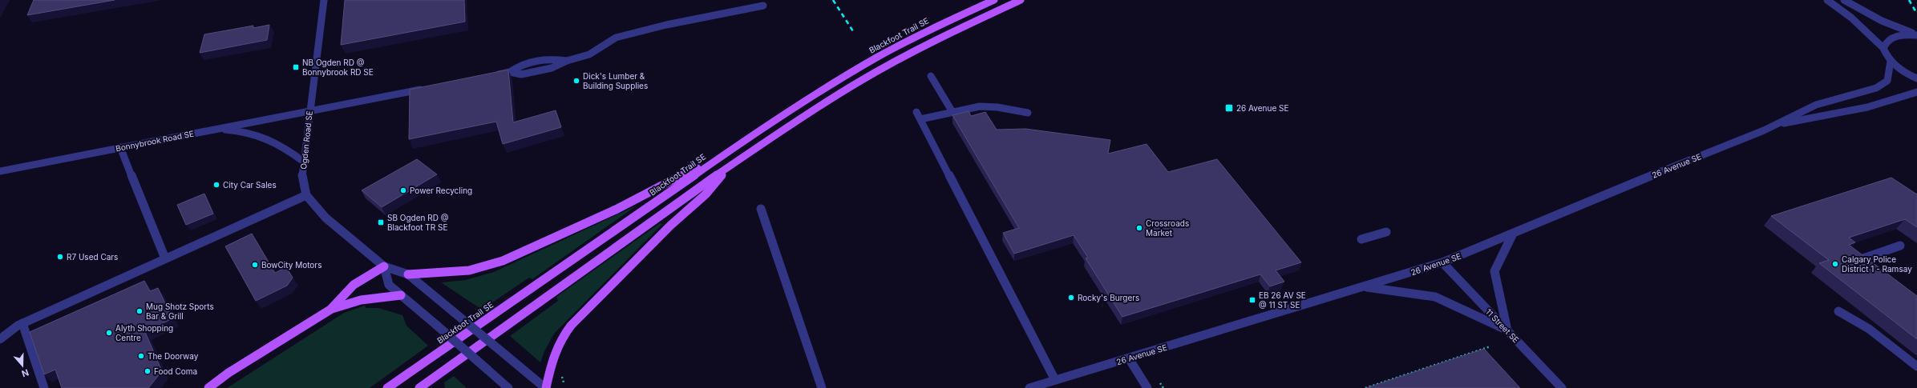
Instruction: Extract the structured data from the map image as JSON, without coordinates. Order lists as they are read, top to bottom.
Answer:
{
  "streets": {
    "main road": ["Blackfoot Trail SE"],
    "street": [
      "Ogden Road SE",
      "Bonnybrook Road SE",
      "26 Avenue SE",
      "11 Street SE"
    ]
  },
  "crossings": [
    ["Ogden Road SE", "Bonnybrook Road SE"],
    ["26 Avenue SE", "11 Street SE"]
  ],
  "places": {
    "transit": [
      "NB Ogden RD @ Bonnybrook RD SE",
      "26 Avenue SE",
      "SB Ogden RD @ Blackfoot TR SE",
      "EB 26 AV SE @ 11 ST SE"
    ],
    "other": [
      "Dick's Lumber & Building Supplies",
      "City Car Sales",
      "Power Recycling",
      "Crossroads Market",
      "R7 Used Cars",
      "Calgary Police District 1 - Ramsay",
      "BowCity Motors",
      "Rocky's Burgers",
      "Mug Shotz Sports Bar & Grill",
      "Alyth Shopping Centre",
      "The Doorway",
      "Food Coma"
    ]
  },
  "north": "bottom"
}
